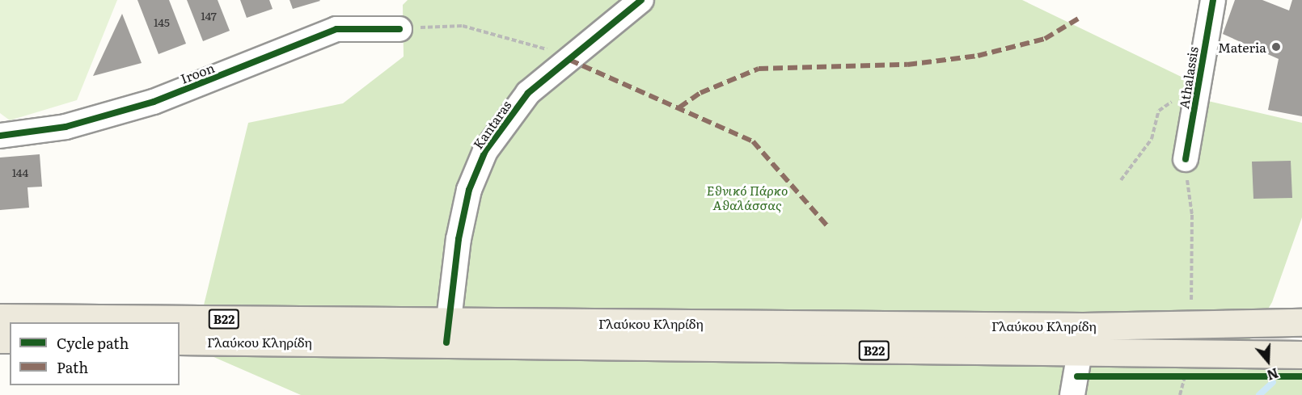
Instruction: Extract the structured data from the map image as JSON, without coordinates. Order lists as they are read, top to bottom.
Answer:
{
  "streets": {
    "main road": ["B22", "Γλαύκου Κληρίδη"],
    "street": ["Iroon", "Athalassis", "Kantaras"]
  },
  "crossings": [
    ["Kantaras", "Γλαύκου Κληρίδη"]
  ],
  "parks": ["Εθνικό Πάρκο Αθαλάσσας"],
  "places": ["Materia"],
  "house_numbers": ["147", "145", "144"],
  "legend": ["Cycle path", "Path"],
  "north": "bottom"
}
